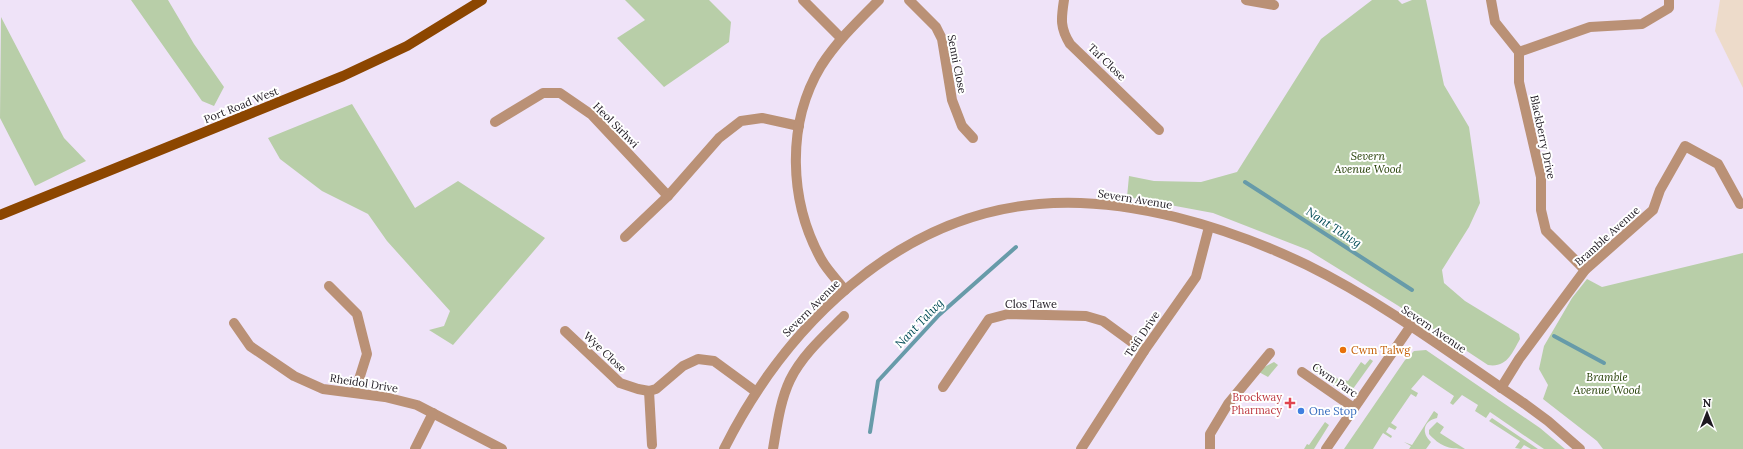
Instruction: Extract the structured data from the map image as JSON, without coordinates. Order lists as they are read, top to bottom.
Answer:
{
  "streets": {
    "main road": ["Port Road West"],
    "street": [
      "Taf Close",
      "Senni Close",
      "Heol Sirhwi",
      "Blackberry Drive",
      "Severn Avenue",
      "Bramble Avenue",
      "Clos Tawe",
      "Teifi Drive",
      "Wye Close",
      "Cwm Parc",
      "Rheidol Drive"
    ]
  },
  "crossings": [
    ["Blackberry Drive", "Bramble Avenue"],
    ["Severn Avenue", "Bramble Avenue"],
    ["Severn Avenue", "Teifi Drive"],
    ["Clos Tawe", "Teifi Drive"]
  ],
  "water": ["Nant Talwg"],
  "parks": ["Severn Avenue Wood", "Bramble Avenue Wood"],
  "places": {
    "other": ["Cwm Talwg", "One Stop"],
    "health": ["Brockway Pharmacy"]
  },
  "north": "top"
}
